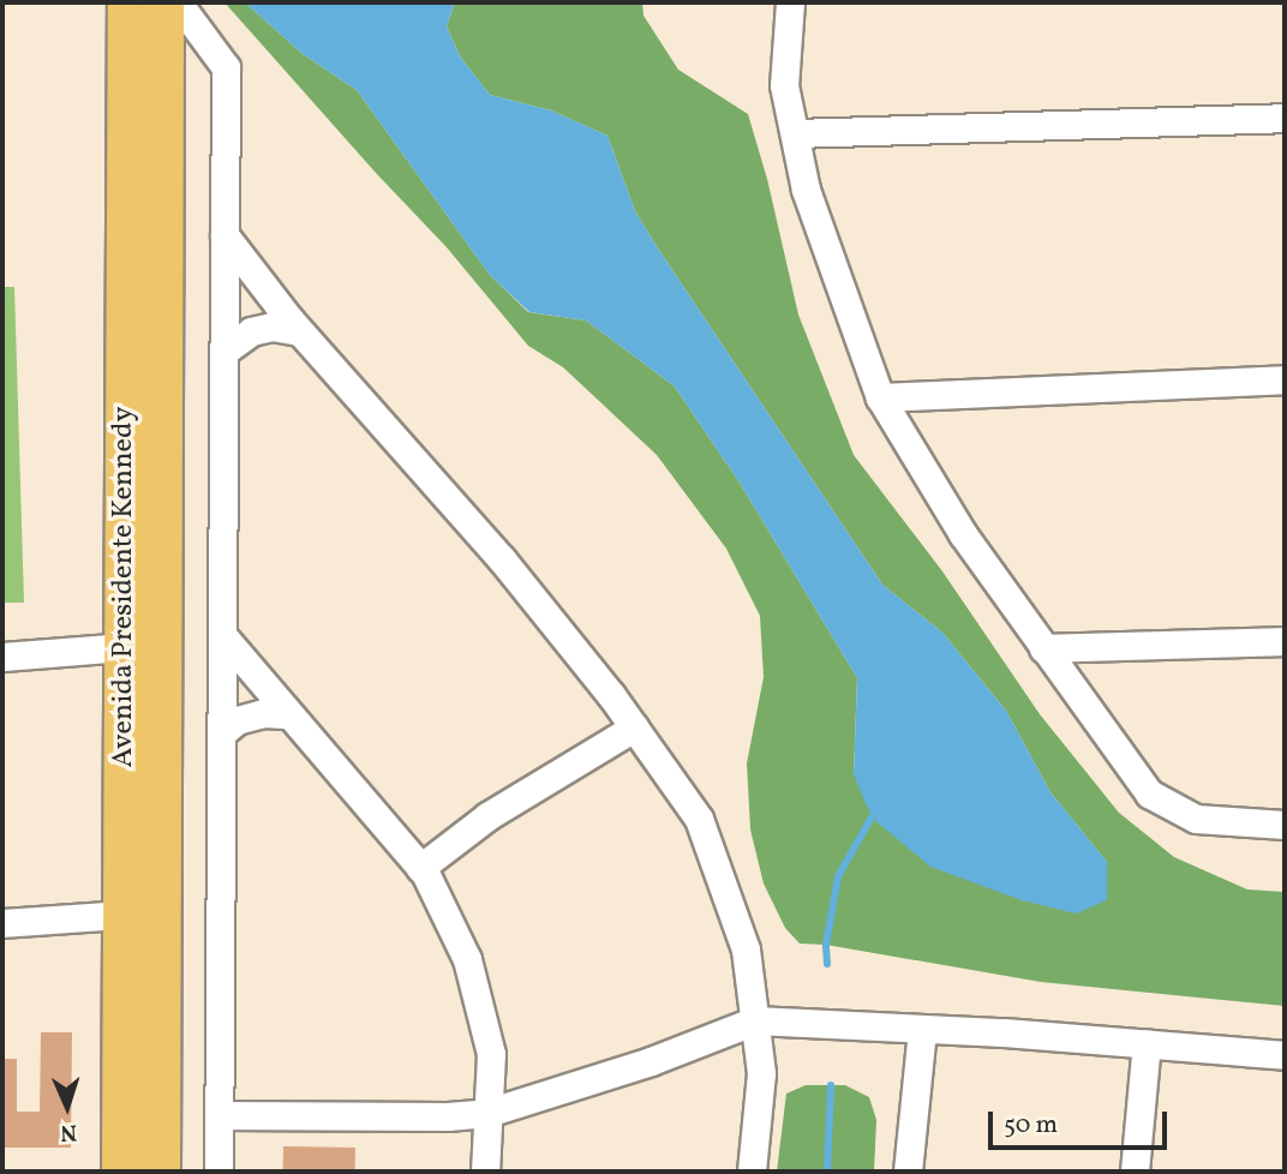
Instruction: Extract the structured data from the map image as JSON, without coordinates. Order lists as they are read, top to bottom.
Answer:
{
  "streets": {
    "main road": ["Avenida Presidente Kennedy"]
  },
  "scale_bar": "50 m",
  "north": "bottom"
}
